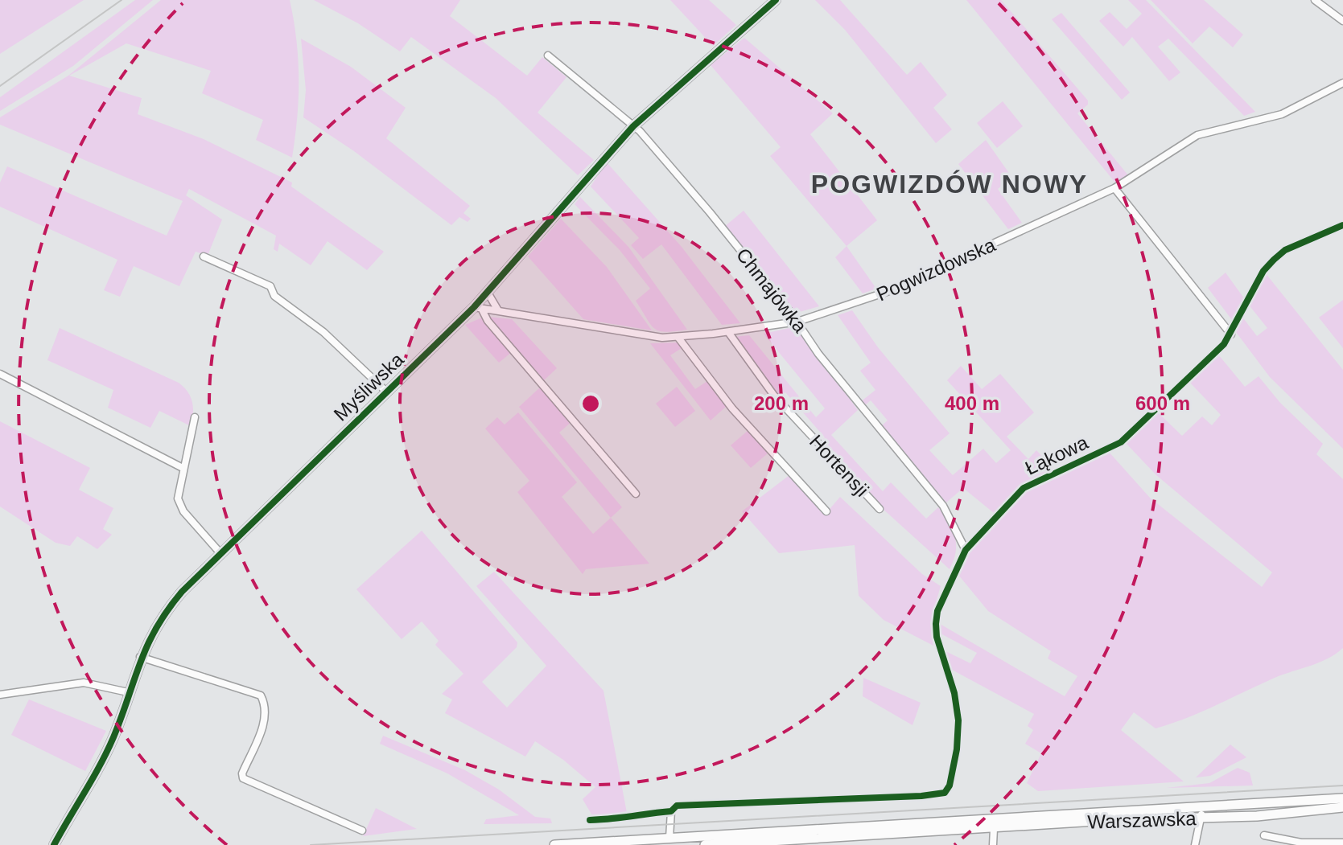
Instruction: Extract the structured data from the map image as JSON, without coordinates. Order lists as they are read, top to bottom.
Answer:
{
  "streets": {
    "main road": ["Myśliwska", "Warszawska"],
    "street": [
      "Pogwizdowska",
      "Chmajówka",
      "Łąkowa",
      "Hortensji"
    ]
  },
  "crossings": [
    ["Pogwizdowska", "Chmajówka"],
    ["Pogwizdowska", "Myśliwska"],
    ["Pogwizdowska", "Hortensji"],
    ["Chmajówka", "Myśliwska"],
    ["Chmajówka", "Łąkowa"]
  ],
  "districts": ["POGWIZDÓW NOWY"],
  "rings": ["200 m", "400 m", "600 m"]
}
